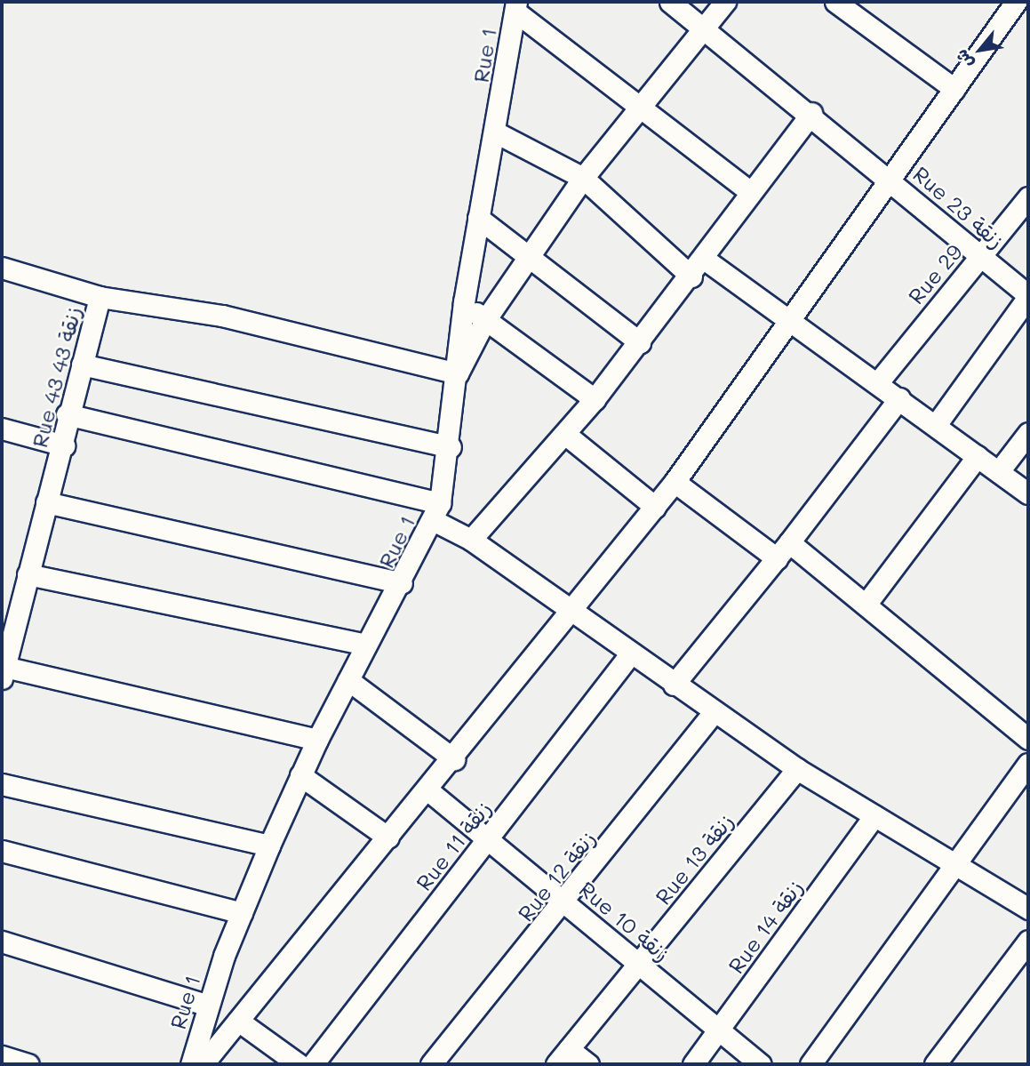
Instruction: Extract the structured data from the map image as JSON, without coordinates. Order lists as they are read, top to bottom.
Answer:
{
  "streets": {
    "street": [
      "Rue 1",
      "Rue 23 زنقة",
      "Rue 29",
      "Rue 43 زنقة 43",
      "Rue 11 زنقة",
      "Rue 13 زنقة",
      "Rue 12 زنقة",
      "Rue 10 زنقة",
      "Rue 14 زنقة"
    ]
  },
  "crossings": [
    ["Rue 1", "Rue 43 زنقة 43"],
    ["Rue 23 زنقة", "Rue 29"],
    ["Rue 11 زنقة", "Rue 10 زنقة"],
    ["Rue 13 زنقة", "Rue 10 زنقة"],
    ["Rue 12 زنقة", "Rue 10 زنقة"],
    ["Rue 10 زنقة", "Rue 14 زنقة"]
  ],
  "north": "bottom left"
}
